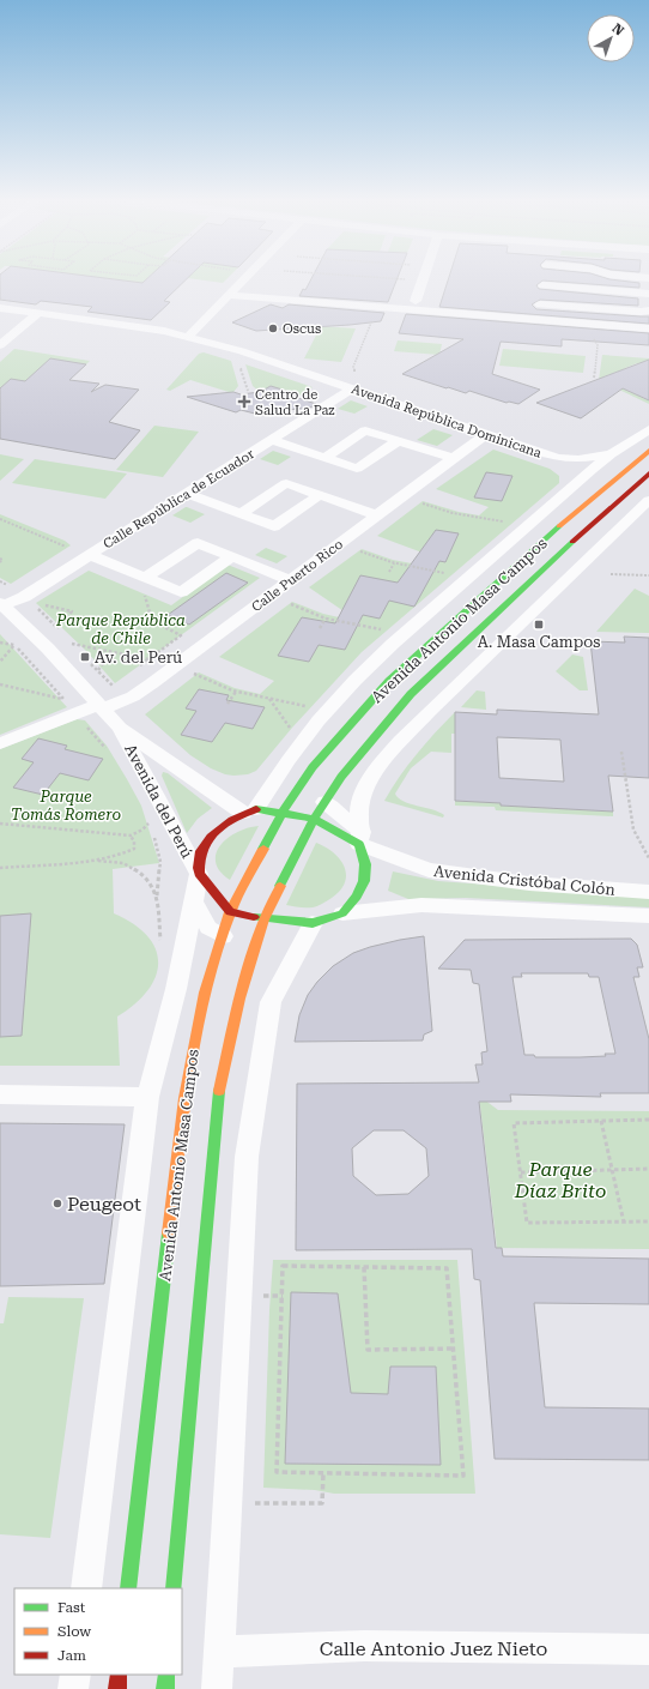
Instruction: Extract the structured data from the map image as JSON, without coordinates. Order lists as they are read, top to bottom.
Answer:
{
  "streets": {
    "highway": ["Avenida Antonio Masa Campos"],
    "street": [
      "Avenida República Dominicana",
      "Calle República de Ecuador",
      "Calle Puerto Rico",
      "Avenida del Perú",
      "Avenida Cristóbal Colón",
      "Calle Antonio Juez Nieto"
    ]
  },
  "crossings": [
    ["Avenida República Dominicana", "Calle República de Ecuador"],
    ["Avenida República Dominicana", "Calle Puerto Rico"],
    ["Avenida República Dominicana", "Avenida Antonio Masa Campos"],
    ["Calle República de Ecuador", "Avenida del Perú"],
    ["Calle Puerto Rico", "Avenida del Perú"],
    ["Avenida Antonio Masa Campos", "Avenida del Perú"],
    ["Avenida Antonio Masa Campos", "Avenida Cristóbal Colón"]
  ],
  "parks": ["Parque República de Chile", "Parque Tomás Romero", "Parque Díaz Brito"],
  "places": {
    "other": ["Oscus", "Peugeot"],
    "health": ["Centro de Salud La Paz"],
    "transit": ["A. Masa Campos", "Av. del Perú"]
  },
  "legend": ["Fast", "Slow", "Jam"],
  "north": "top right"
}
